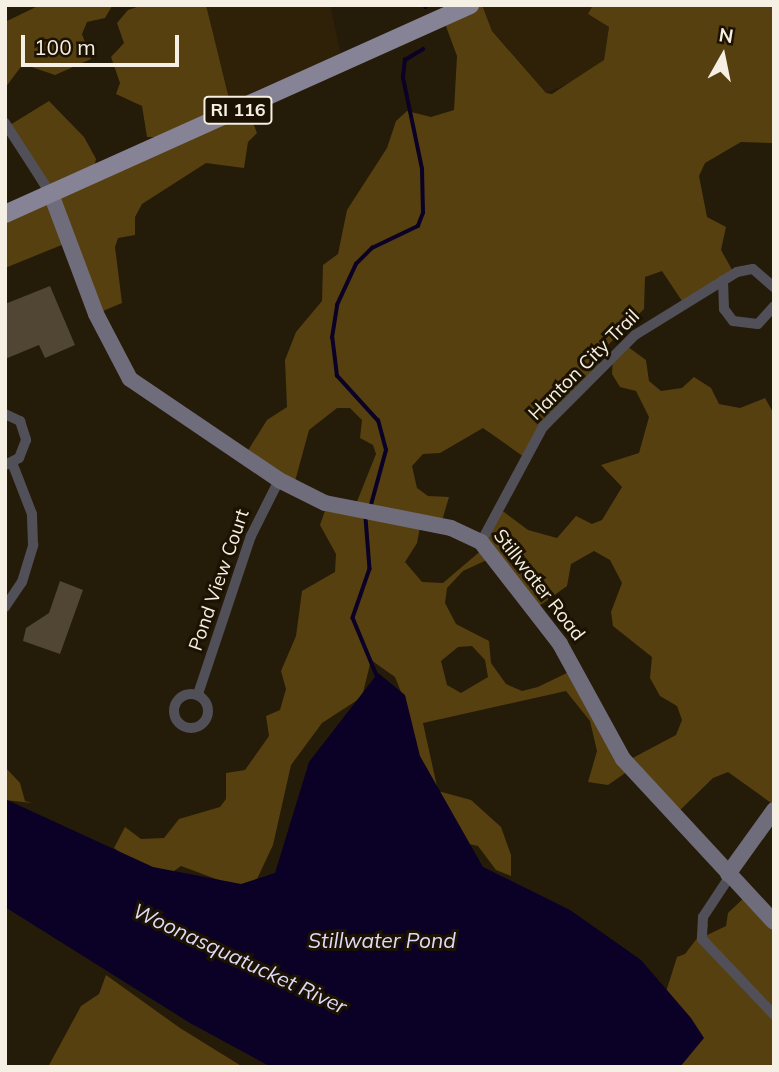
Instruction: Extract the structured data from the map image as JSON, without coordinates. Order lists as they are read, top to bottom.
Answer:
{
  "streets": {
    "main road": ["RI 116"],
    "street": ["Hanton City Trail", "Pond View Court", "Stillwater Road"]
  },
  "crossings": [
    ["RI 116", "Stillwater Road"],
    ["Hanton City Trail", "Stillwater Road"],
    ["Pond View Court", "Stillwater Road"]
  ],
  "water": ["Stillwater Pond", "Woonasquatucket River"],
  "scale_bar": "100 m",
  "north": "top"
}
